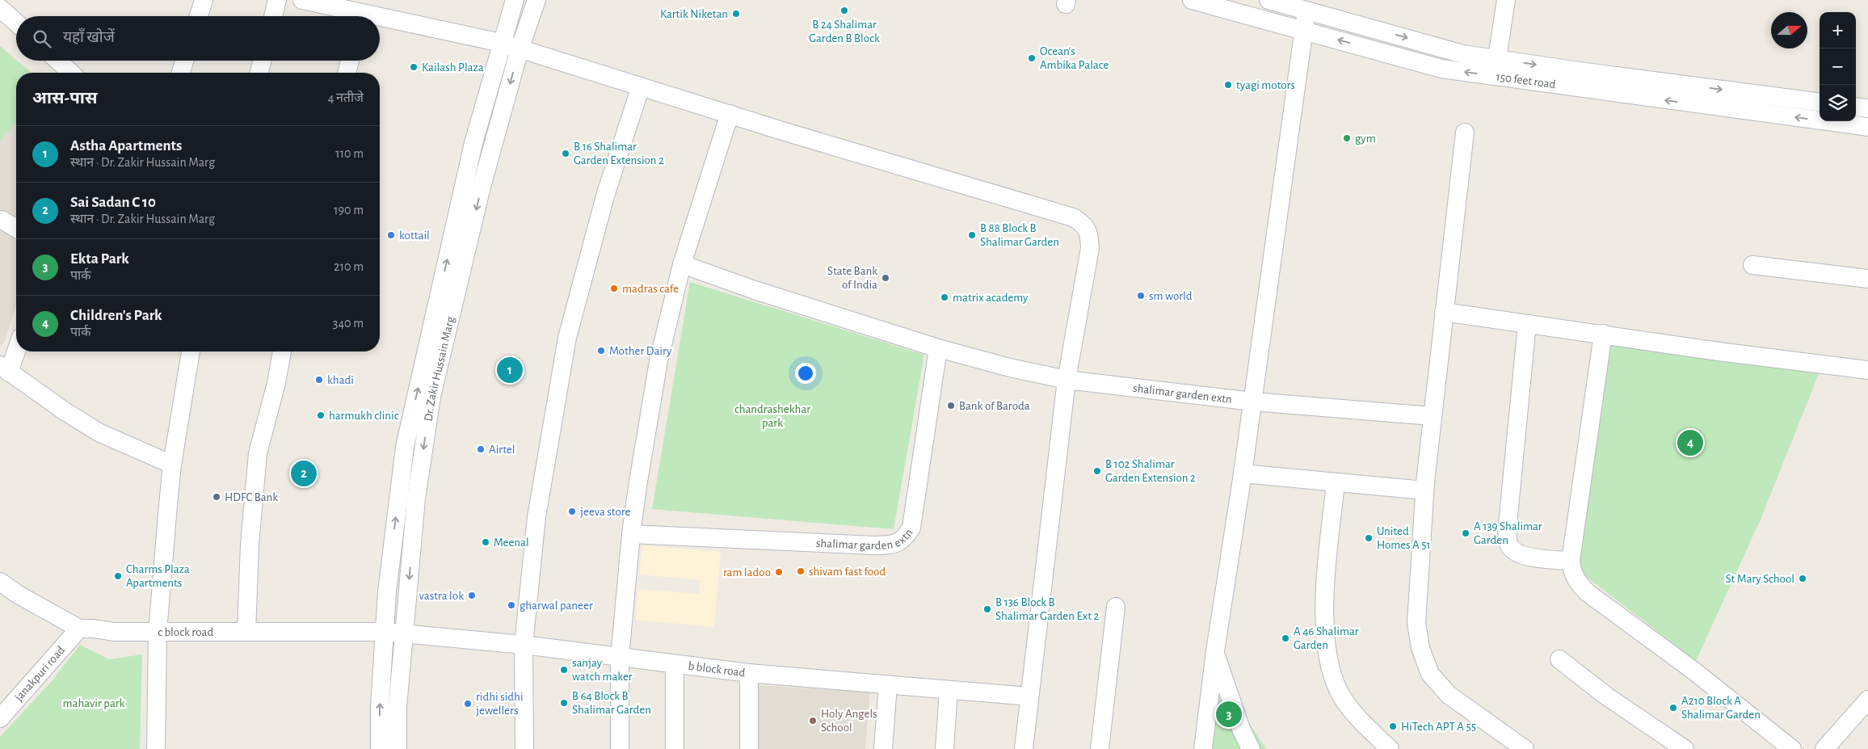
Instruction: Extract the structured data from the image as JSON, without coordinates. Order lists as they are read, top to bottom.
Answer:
{
  "streets": {
    "street": [
      "150 feet road",
      "Dr. Zakir Hussain Marg",
      "shalimar garden extn",
      "c block road",
      "b block road",
      "janakpuri road"
    ]
  },
  "crossings": [
    ["Dr. Zakir Hussain Marg", "c block road"],
    ["Dr. Zakir Hussain Marg", "b block road"],
    ["c block road", "b block road"],
    ["c block road", "janakpuri road"]
  ],
  "parks": ["chandrashekhar park", "mahavir park"],
  "places": [
    "B 24 Shalimar Garden B Block",
    "Kartik Niketan",
    "Ocean's Ambika Palace",
    "Kailash Plaza",
    "tyagi motors",
    "gym",
    "B 16 Shalimar Garden Extension 2",
    "kottail",
    "B 88 Block B Shalimar Garden",
    "State Bank of India",
    "madras cafe",
    "sm world",
    "matrix academy",
    "Mother Dairy",
    "khadi",
    "Bank of Baroda",
    "harmukh clinic",
    "Airtel",
    "B 102 Shalimar Garden Extension 2",
    "HDFC Bank",
    "jeeva store",
    "A 139 Shalimar Garden",
    "United Homes A 51",
    "Meenal",
    "shivam fast food",
    "ram ladoo",
    "Charms Plaza Apartments",
    "St Mary School",
    "vastra lok",
    "gharwal paneer",
    "B 136 Block B Shalimar Garden Ext 2",
    "A 46 Shalimar Garden",
    "sanjay watch maker",
    "B 64 Block B Shalimar Garden",
    "ridhi sidhi jewellers",
    "A210 Block A Shalimar Garden",
    "Holy Angels School",
    "HiTech APT A 55"
  ],
  "north": "right",
  "page": {
    "map_buttons": ["+", "−"],
    "search": "यहाँ खोजें",
    "heading": ["आस-पास", "4 नतीजे"],
    "list": [
      {
        "mark": "1",
        "name": "Astha Apartments",
        "note": "स्थान · Dr. Zakir Hussain Marg",
        "value": "110 m"
      },
      {
        "mark": "2",
        "name": "Sai Sadan C 10",
        "note": "स्थान · Dr. Zakir Hussain Marg",
        "value": "190 m"
      },
      {
        "mark": "3",
        "name": "Ekta Park",
        "note": "पार्क",
        "value": "210 m"
      },
      {
        "mark": "4",
        "name": "Children's Park",
        "note": "पार्क",
        "value": "340 m"
      }
    ],
    "pins": [
      "1",
      "4",
      "2",
      "3"
    ]
  }
}
